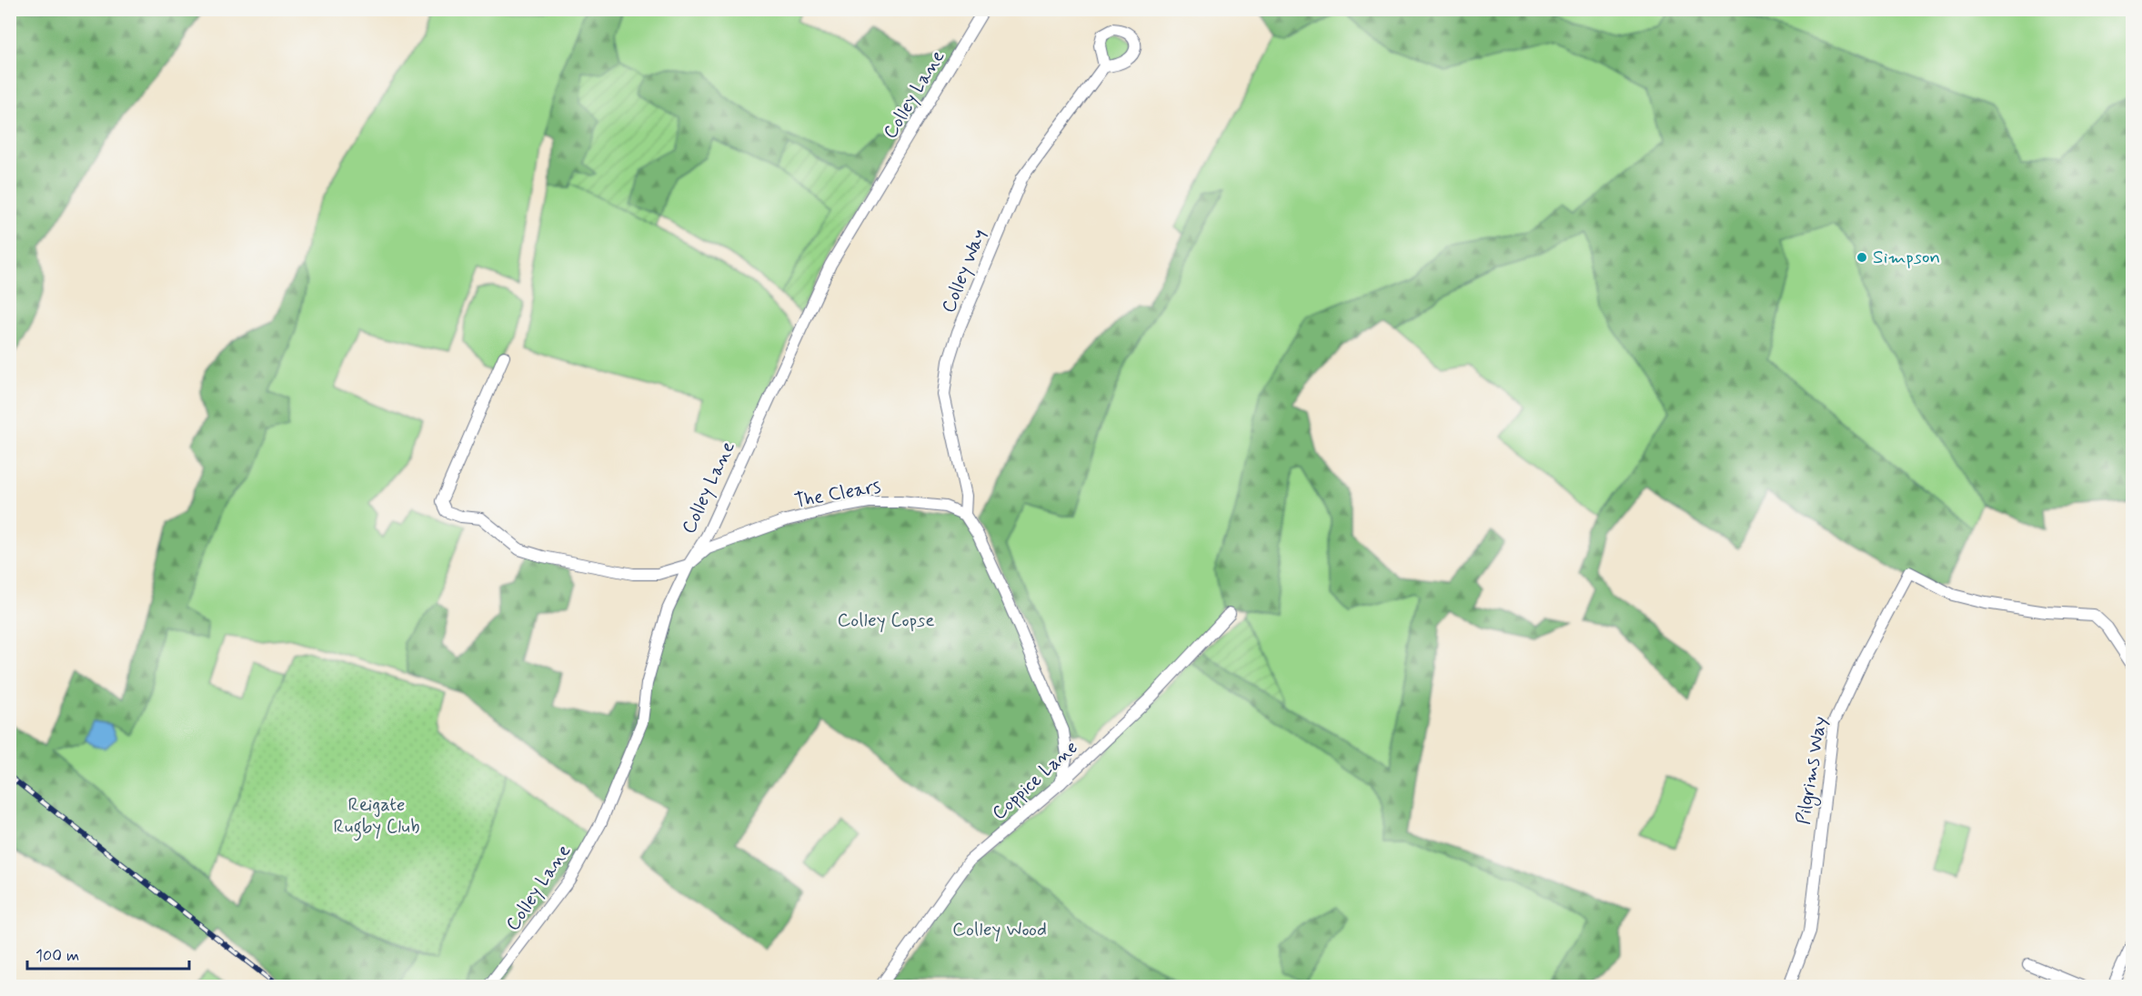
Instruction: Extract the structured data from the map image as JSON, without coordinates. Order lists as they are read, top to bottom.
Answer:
{
  "streets": {
    "street": [
      "Colley Lane",
      "Colley Way",
      "The Clears",
      "Pilgrims Way",
      "Coppice Lane"
    ]
  },
  "crossings": [
    ["Colley Lane", "The Clears"],
    ["Colley Way", "The Clears"]
  ],
  "parks": ["Colley Copse", "Reigate Rugby Club", "Colley Wood"],
  "places": ["Simpson"],
  "scale_bar": "100 m"
}
